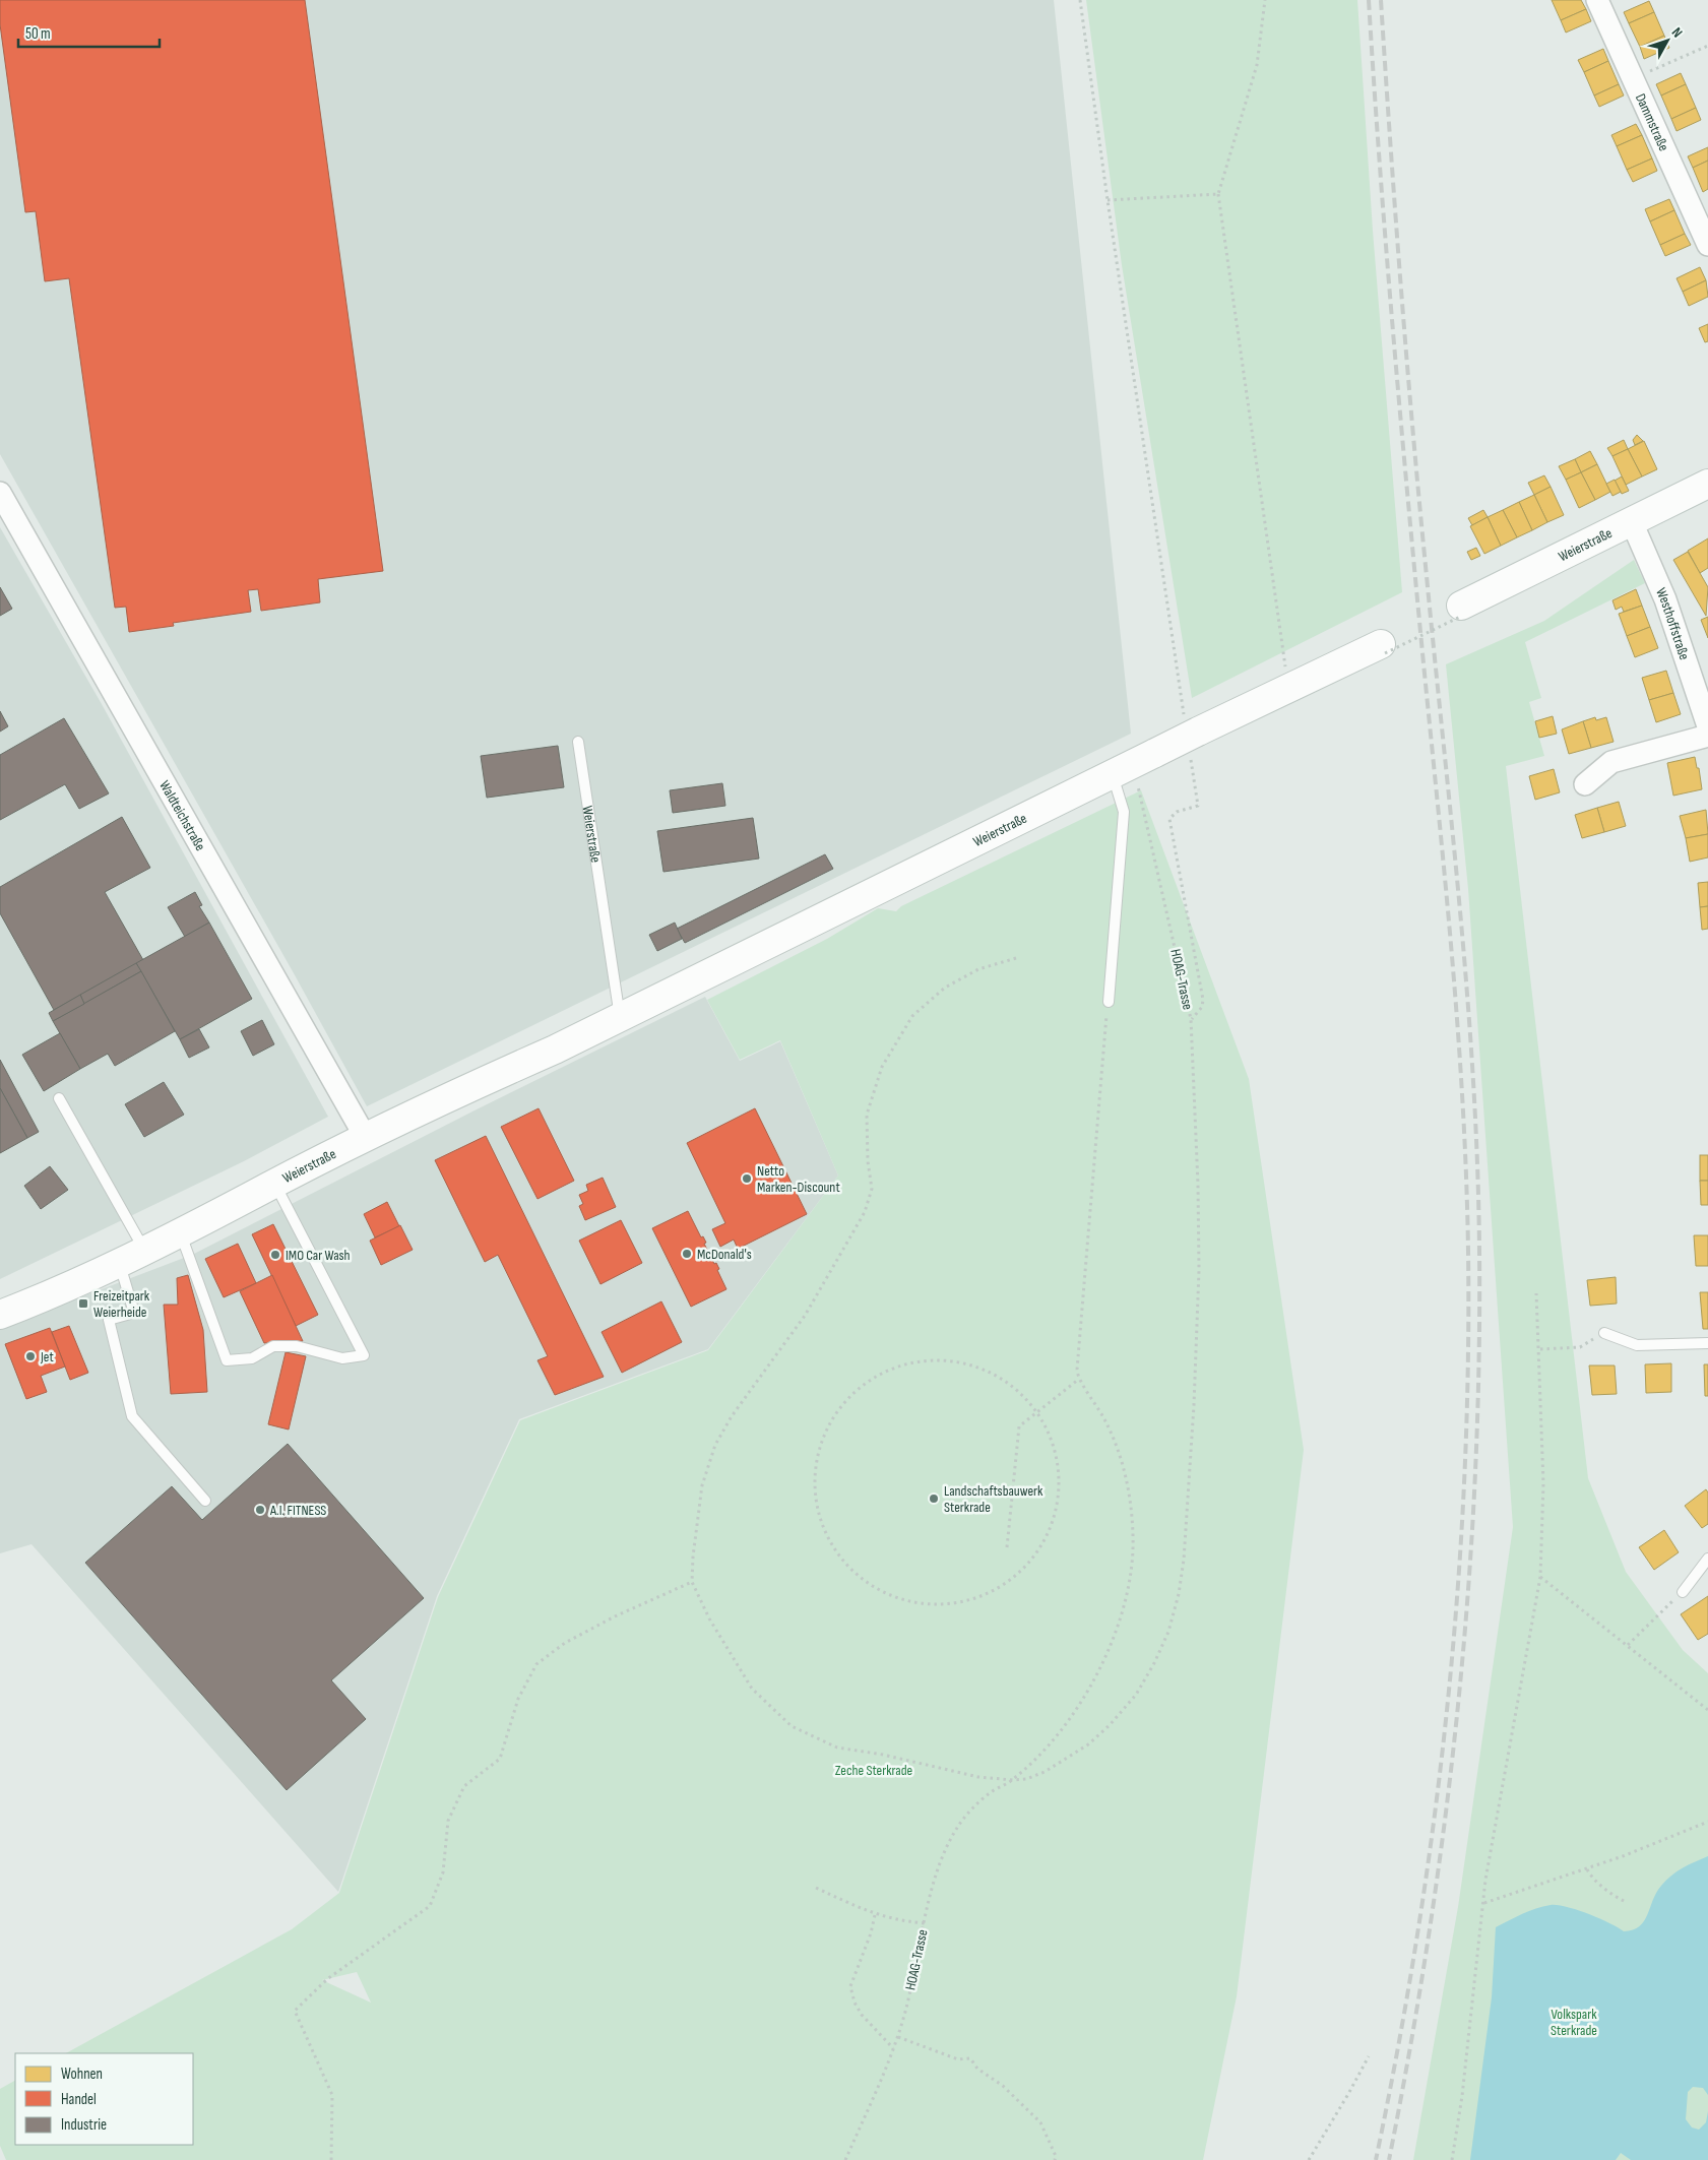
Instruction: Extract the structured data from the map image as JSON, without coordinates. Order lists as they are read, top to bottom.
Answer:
{
  "streets": {
    "main road": ["Weierstraße"],
    "street": ["Dammstraße", "Westhoffstraße", "Waldteichstraße"],
    "path": ["HOAG-Trasse"]
  },
  "crossings": [
    ["Weierstraße", "Westhoffstraße"],
    ["Weierstraße", "Waldteichstraße"],
    ["Weierstraße", "HOAG-Trasse"]
  ],
  "parks": ["Zeche Sterkrade", "Volkspark Sterkrade"],
  "places": {
    "other": [
      "Netto Marken-Discount",
      "McDonald's",
      "IMO Car Wash",
      "Jet",
      "Landschaftsbauwerk Sterkrade",
      "A.I. FITNESS"
    ],
    "transit": ["Freizeitpark Weierheide"]
  },
  "legend": ["Wohnen", "Handel", "Industrie"],
  "scale_bar": "50 m",
  "north": "top right"
}
